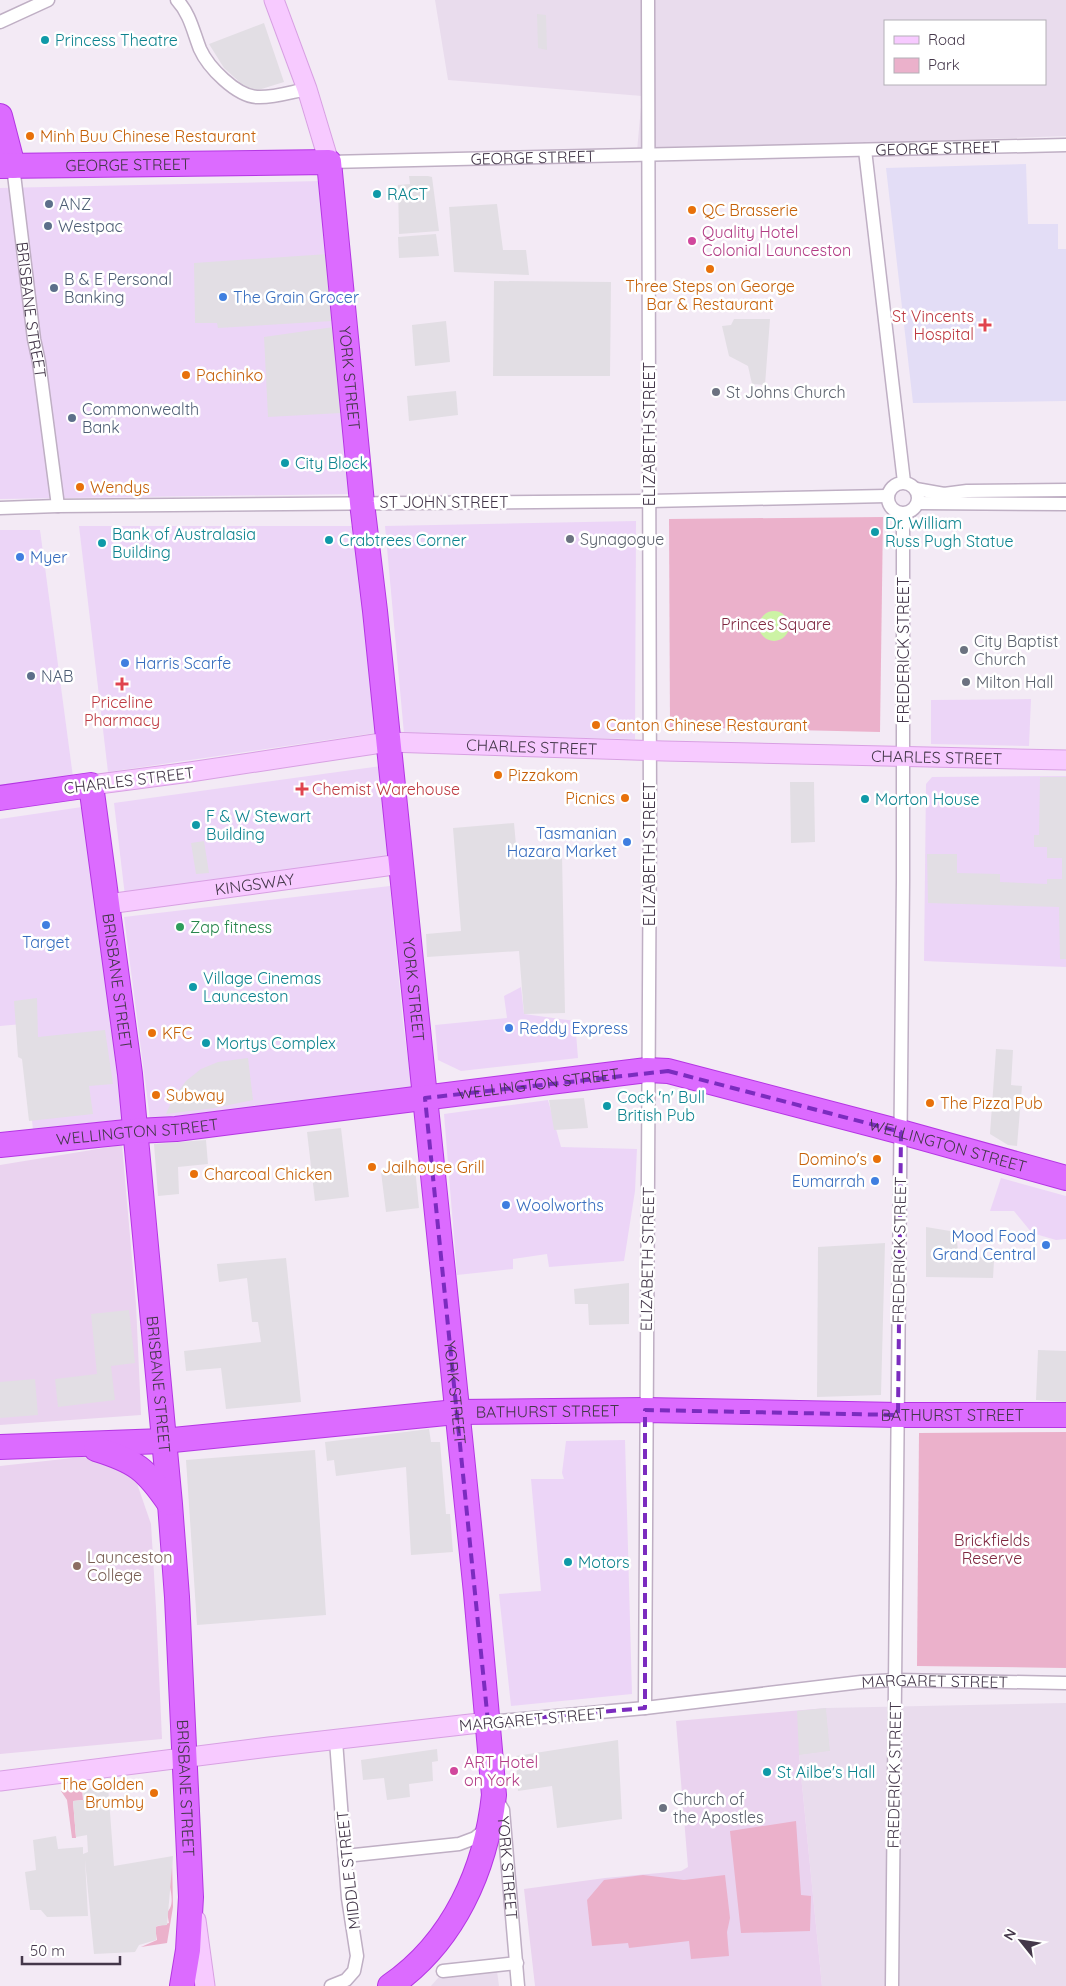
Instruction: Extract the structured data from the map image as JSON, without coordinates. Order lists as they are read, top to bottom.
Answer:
{
  "streets": {
    "highway": [
      "GEORGE STREET",
      "BRISBANE STREET",
      "YORK STREET",
      "CHARLES STREET",
      "WELLINGTON STREET",
      "BATHURST STREET"
    ],
    "street": [
      "ELIZABETH STREET",
      "ST JOHN STREET",
      "FREDERICK STREET",
      "KINGSWAY",
      "MARGARET STREET",
      "MIDDLE STREET"
    ]
  },
  "crossings": [
    ["GEORGE STREET", "BRISBANE STREET"],
    ["GEORGE STREET", "YORK STREET"],
    ["GEORGE STREET", "ELIZABETH STREET"],
    ["BRISBANE STREET", "ST JOHN STREET"],
    ["BRISBANE STREET", "CHARLES STREET"],
    ["BRISBANE STREET", "KINGSWAY"],
    ["BRISBANE STREET", "WELLINGTON STREET"],
    ["BRISBANE STREET", "BATHURST STREET"],
    ["BRISBANE STREET", "MARGARET STREET"],
    ["YORK STREET", "ST JOHN STREET"],
    ["YORK STREET", "CHARLES STREET"],
    ["YORK STREET", "KINGSWAY"],
    ["YORK STREET", "WELLINGTON STREET"],
    ["YORK STREET", "BATHURST STREET"],
    ["YORK STREET", "MARGARET STREET"],
    ["ELIZABETH STREET", "ST JOHN STREET"],
    ["ELIZABETH STREET", "CHARLES STREET"],
    ["ELIZABETH STREET", "WELLINGTON STREET"],
    ["ELIZABETH STREET", "BATHURST STREET"],
    ["ELIZABETH STREET", "MARGARET STREET"],
    ["ST JOHN STREET", "FREDERICK STREET"],
    ["FREDERICK STREET", "CHARLES STREET"],
    ["FREDERICK STREET", "WELLINGTON STREET"],
    ["FREDERICK STREET", "BATHURST STREET"],
    ["FREDERICK STREET", "MARGARET STREET"],
    ["MARGARET STREET", "MIDDLE STREET"]
  ],
  "parks": ["Princes Square", "Brickfields Reserve"],
  "places": {
    "other": [
      "Princess Theatre",
      "Minh Buu Chinese Restaurant",
      "RACT",
      "ANZ",
      "QC Brasserie",
      "Westpac",
      "Quality Hotel Colonial Launceston",
      "Three Steps on George Bar & Restaurant",
      "B & E Personal Banking",
      "The Grain Grocer",
      "Pachinko",
      "St Johns Church",
      "Commonwealth Bank",
      "City Block",
      "Wendys",
      "Dr. William Russ Pugh Statue",
      "Synagogue",
      "Crabtrees Corner",
      "Bank of Australasia Building",
      "Myer",
      "City Baptist Church",
      "Harris Scarfe",
      "NAB",
      "Milton Hall",
      "Canton Chinese Restaurant",
      "Pizzakom",
      "Picnics",
      "Morton House",
      "F & W Stewart Building",
      "Tasmanian Hazara Market",
      "Target",
      "Zap fitness",
      "Village Cinemas Launceston",
      "Reddy Express",
      "KFC",
      "Mortys Complex",
      "Subway",
      "The Pizza Pub",
      "Cock 'n' Bull British Pub",
      "Domino's",
      "Jailhouse Grill",
      "Charcoal Chicken",
      "Eumarrah",
      "Woolworths",
      "Mood Food Grand Central",
      "Motors",
      "Launceston College",
      "ART Hotel on York",
      "St Ailbe's Hall",
      "The Golden Brumby",
      "Church of the Apostles"
    ],
    "health": ["St Vincents Hospital", "Priceline Pharmacy", "Chemist Warehouse"]
  },
  "legend": ["Road", "Park"],
  "scale_bar": "50 m",
  "north": "top left"
}
